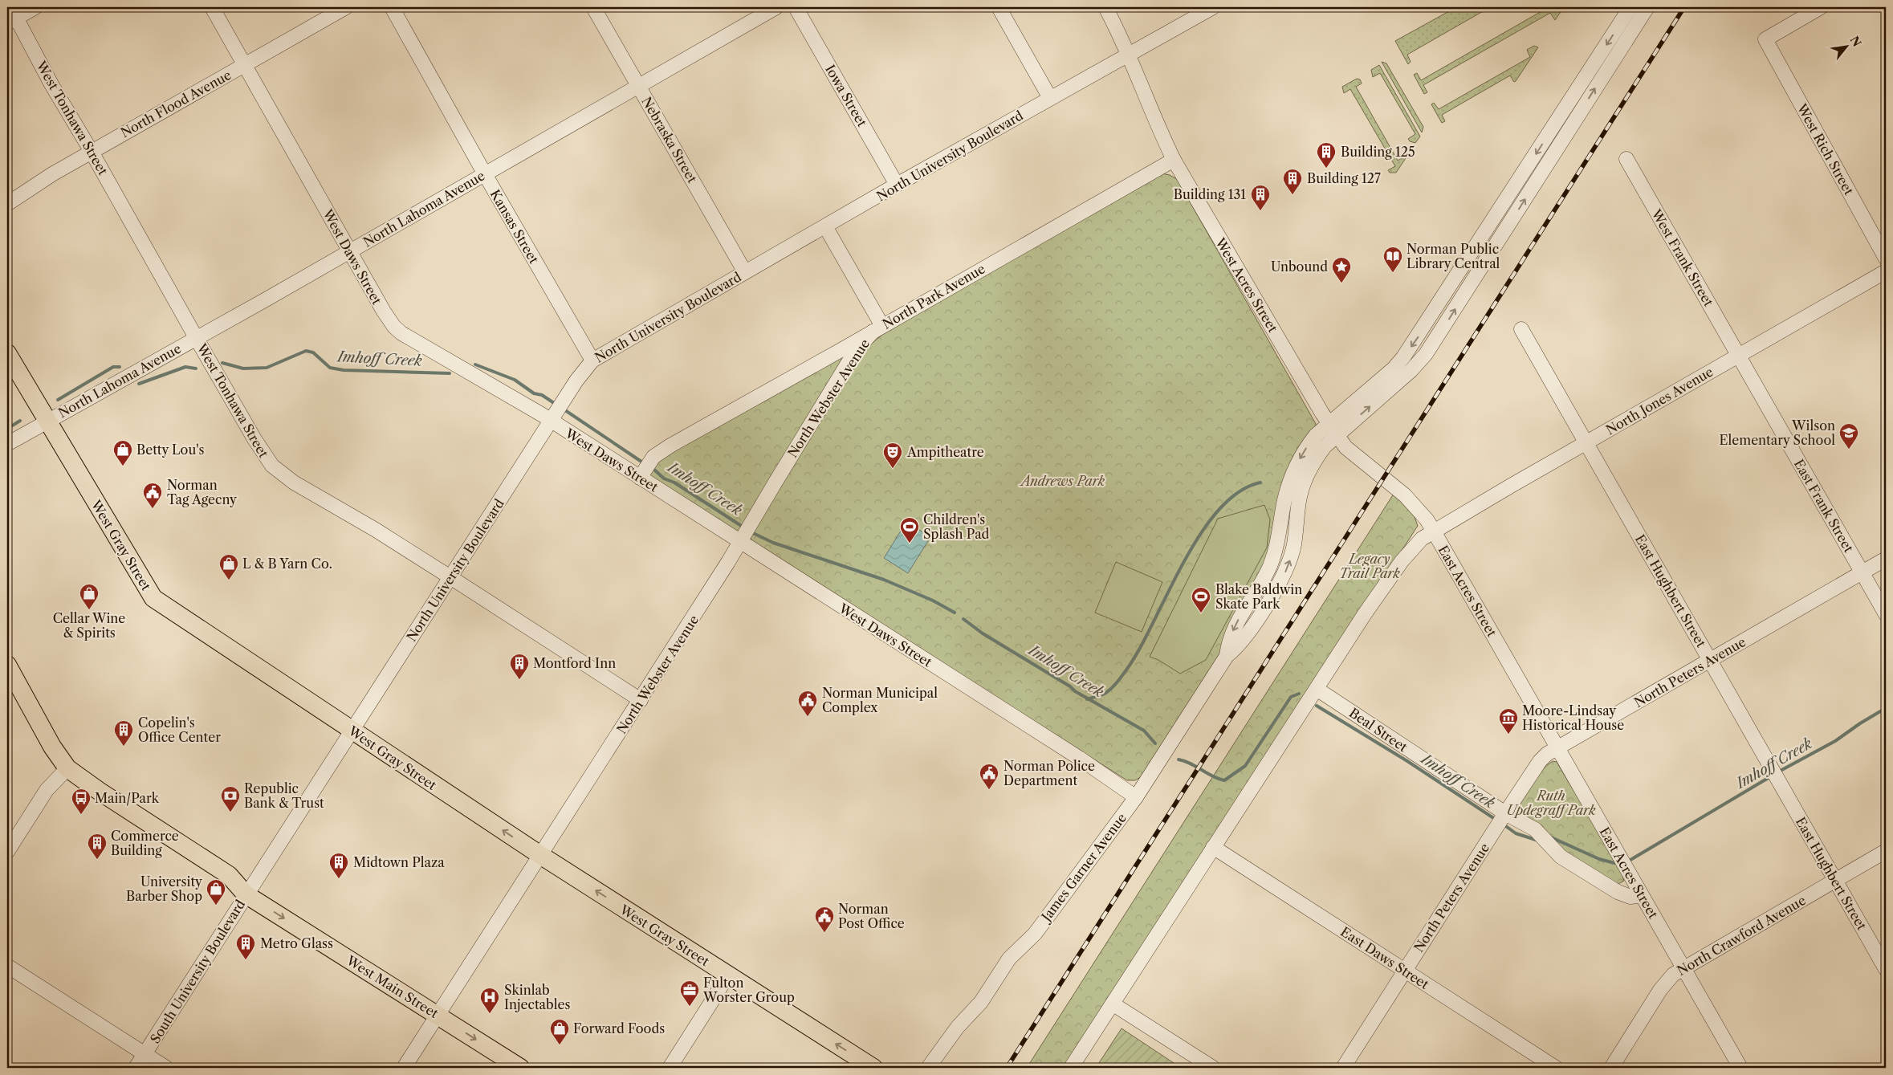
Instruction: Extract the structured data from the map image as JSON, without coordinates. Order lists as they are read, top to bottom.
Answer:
{
  "streets": {
    "main road": ["West Gray Street", "West Main Street"],
    "street": [
      "Iowa Street",
      "North Flood Avenue",
      "West Tonhawa Street",
      "Nebraska Street",
      "West Rich Street",
      "North University Boulevard",
      "North Lahoma Avenue",
      "Kansas Street",
      "West Daws Street",
      "West Frank Street",
      "West Acres Street",
      "North Park Avenue",
      "North Webster Avenue",
      "North Jones Avenue",
      "East Frank Street",
      "East Acres Street",
      "East Hughbert Street",
      "North Peters Avenue",
      "Beal Street",
      "James Garner Avenue",
      "North Crawford Avenue",
      "East Daws Street",
      "South University Boulevard"
    ]
  },
  "crossings": [
    ["Iowa Street", "North University Boulevard"],
    ["North Flood Avenue", "West Tonhawa Street"],
    ["North Flood Avenue", "West Daws Street"],
    ["West Tonhawa Street", "North University Boulevard"],
    ["West Tonhawa Street", "North Lahoma Avenue"],
    ["West Tonhawa Street", "North Webster Avenue"],
    ["Nebraska Street", "North University Boulevard"],
    ["Nebraska Street", "North Lahoma Avenue"],
    ["North University Boulevard", "Kansas Street"],
    ["North University Boulevard", "West Daws Street"],
    ["North University Boulevard", "West Acres Street"],
    ["North University Boulevard", "West Gray Street"],
    ["North University Boulevard", "South University Boulevard"],
    ["North University Boulevard", "West Main Street"],
    ["North Lahoma Avenue", "Kansas Street"],
    ["North Lahoma Avenue", "West Daws Street"],
    ["North Lahoma Avenue", "West Gray Street"],
    ["West Daws Street", "North Park Avenue"],
    ["West Daws Street", "North Webster Avenue"],
    ["West Daws Street", "James Garner Avenue"],
    ["West Frank Street", "North Jones Avenue"],
    ["West Frank Street", "East Frank Street"],
    ["West Acres Street", "North Park Avenue"],
    ["West Acres Street", "North Jones Avenue"],
    ["West Acres Street", "East Acres Street"],
    ["West Acres Street", "James Garner Avenue"],
    ["North Park Avenue", "North Webster Avenue"],
    ["North Webster Avenue", "West Gray Street"],
    ["North Webster Avenue", "West Main Street"],
    ["North Jones Avenue", "East Frank Street"],
    ["North Jones Avenue", "East Acres Street"],
    ["North Jones Avenue", "East Hughbert Street"],
    ["North Jones Avenue", "Beal Street"],
    ["North Jones Avenue", "East Daws Street"],
    ["East Frank Street", "North Peters Avenue"],
    ["East Acres Street", "North Peters Avenue"],
    ["East Acres Street", "Beal Street"],
    ["East Acres Street", "North Crawford Avenue"],
    ["East Hughbert Street", "North Peters Avenue"],
    ["East Hughbert Street", "North Crawford Avenue"],
    ["North Peters Avenue", "Beal Street"],
    ["North Peters Avenue", "East Daws Street"],
    ["South University Boulevard", "West Main Street"]
  ],
  "one_way": ["West Gray Street", "West Main Street"],
  "water": ["Imhoff Creek"],
  "parks": ["Andrews Park", "Legacy Trail Park", "Ruth Updegraff Park"],
  "places": {
    "building": [
      "Building 125",
      "Building 127",
      "Building 131",
      "Montford Inn",
      "Copelin's Office Center",
      "Commerce Building",
      "Midtown Plaza",
      "Metro Glass"
    ],
    "library": ["Norman Public Library Central"],
    "place": ["Unbound"],
    "school or university": ["Wilson Elementary School"],
    "shop": [
      "Betty Lou's",
      "L & B Yarn Co.",
      "Cellar Wine & Spirits",
      "University Barber Shop",
      "Forward Foods"
    ],
    "theatre": ["Ampitheatre"],
    "public building": [
      "Norman Tag Agecny",
      "Norman Municipal Complex",
      "Norman Police Department",
      "Norman Post Office"
    ],
    "sports": ["Children's Splash Pad", "Blake Baldwin Skate Park"],
    "museum": ["Moore-Lindsay Historical House"],
    "bank": ["Republic Bank & Trust"],
    "bus stop": ["Main/Park"],
    "office": ["Fulton Worster Group"],
    "hospital": ["Skinlab Injectables"]
  },
  "north": "top right"
}
